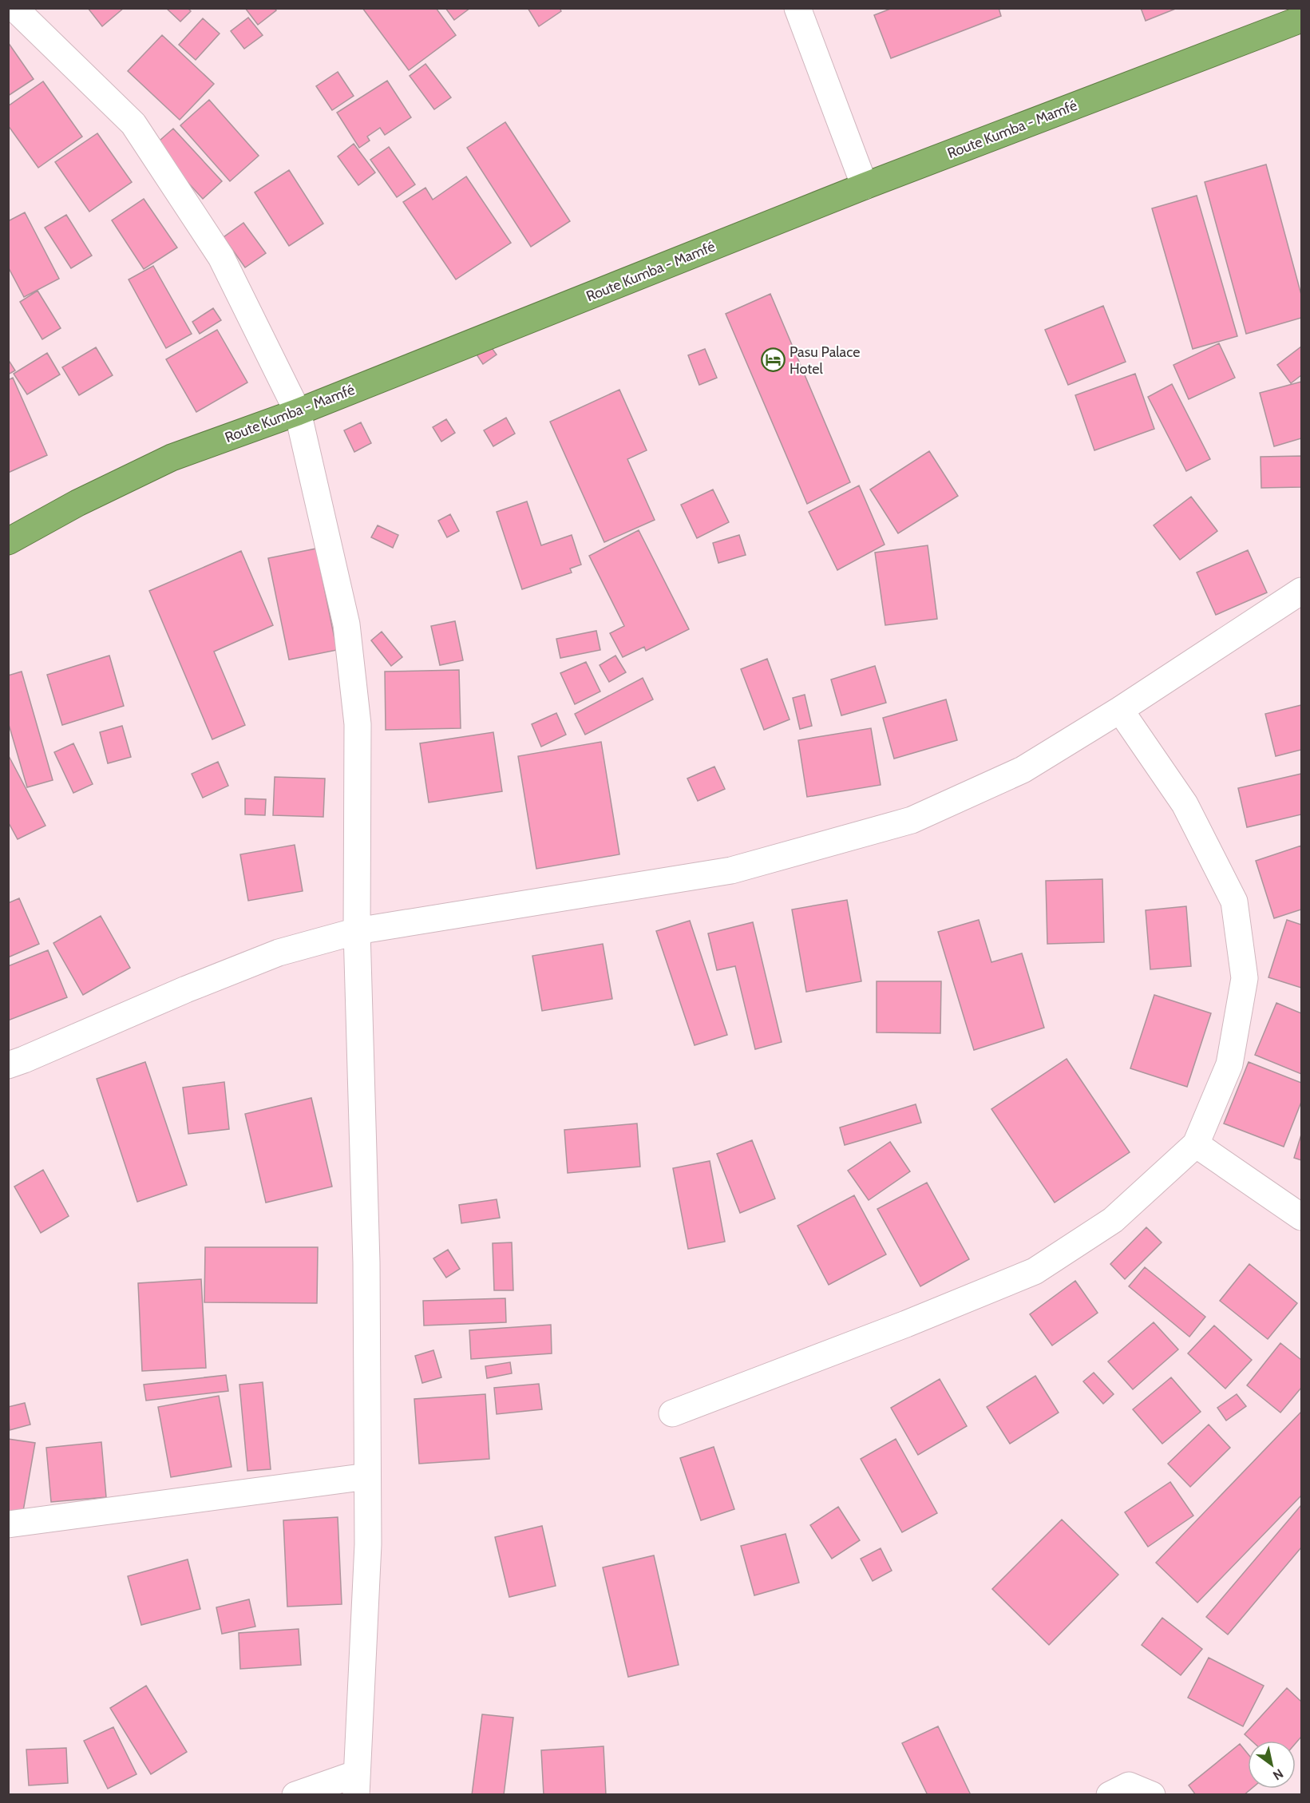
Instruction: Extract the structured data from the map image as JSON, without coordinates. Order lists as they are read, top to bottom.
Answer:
{
  "streets": {
    "highway": ["Route Kumba - Mamfé"]
  },
  "places": {
    "hotel": ["Pasu Palace Hotel"]
  },
  "north": "bottom right"
}
